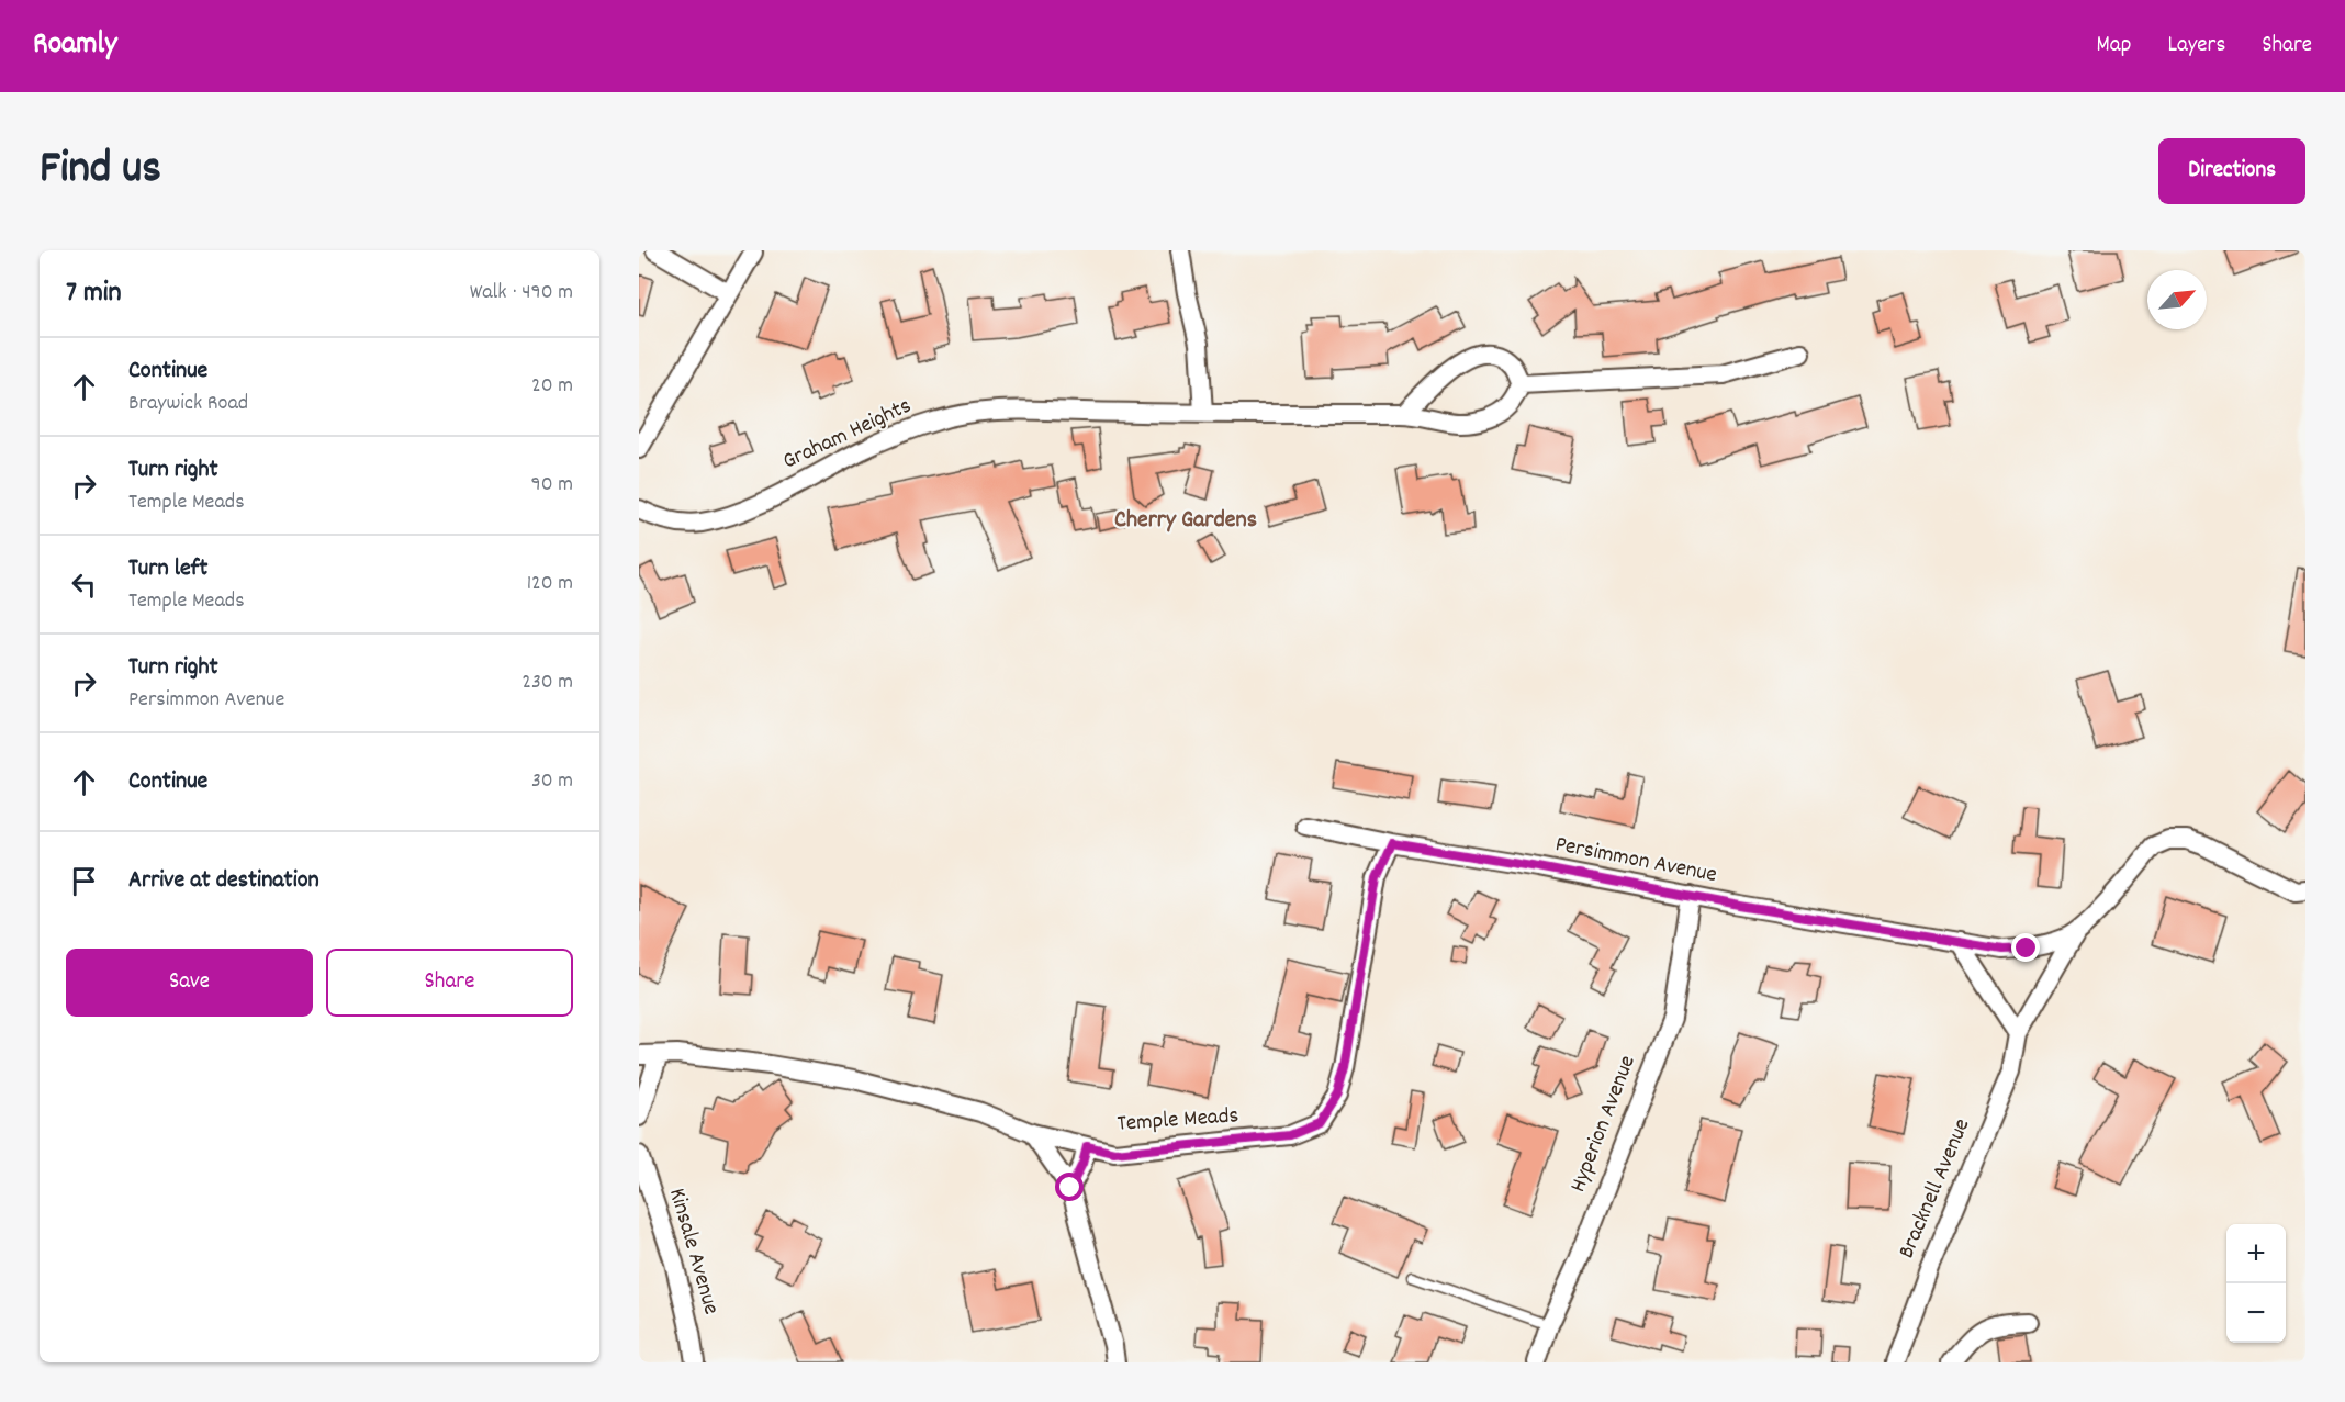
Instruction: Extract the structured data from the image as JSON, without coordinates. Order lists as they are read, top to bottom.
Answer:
{
  "streets": {
    "street": [
      "Graham Heights",
      "Persimmon Avenue",
      "Temple Meads",
      "Hyperion Avenue",
      "Bracknell Avenue",
      "Kinsale Avenue"
    ]
  },
  "crossings": [
    ["Persimmon Avenue", "Temple Meads"],
    ["Persimmon Avenue", "Hyperion Avenue"]
  ],
  "districts": ["Cherry Gardens"],
  "north": "top right",
  "page": {
    "header": "Roamly",
    "nav": ["Map", "Layers", "Share"],
    "title": "Find us",
    "buttons": [
      "Directions",
      ["Save", "Share"]
    ],
    "heading": ["7 min", "Walk · 490 m"],
    "list": [
      ["Continue", "Braywick Road", "20 m"],
      ["Turn right", "Temple Meads", "90 m"],
      ["Turn left", "Temple Meads", "120 m"],
      ["Turn right", "Persimmon Avenue", "230 m"],
      ["Continue", "30 m"],
      "Arrive at destination"
    ],
    "map_buttons": ["+", "−"]
  }
}
